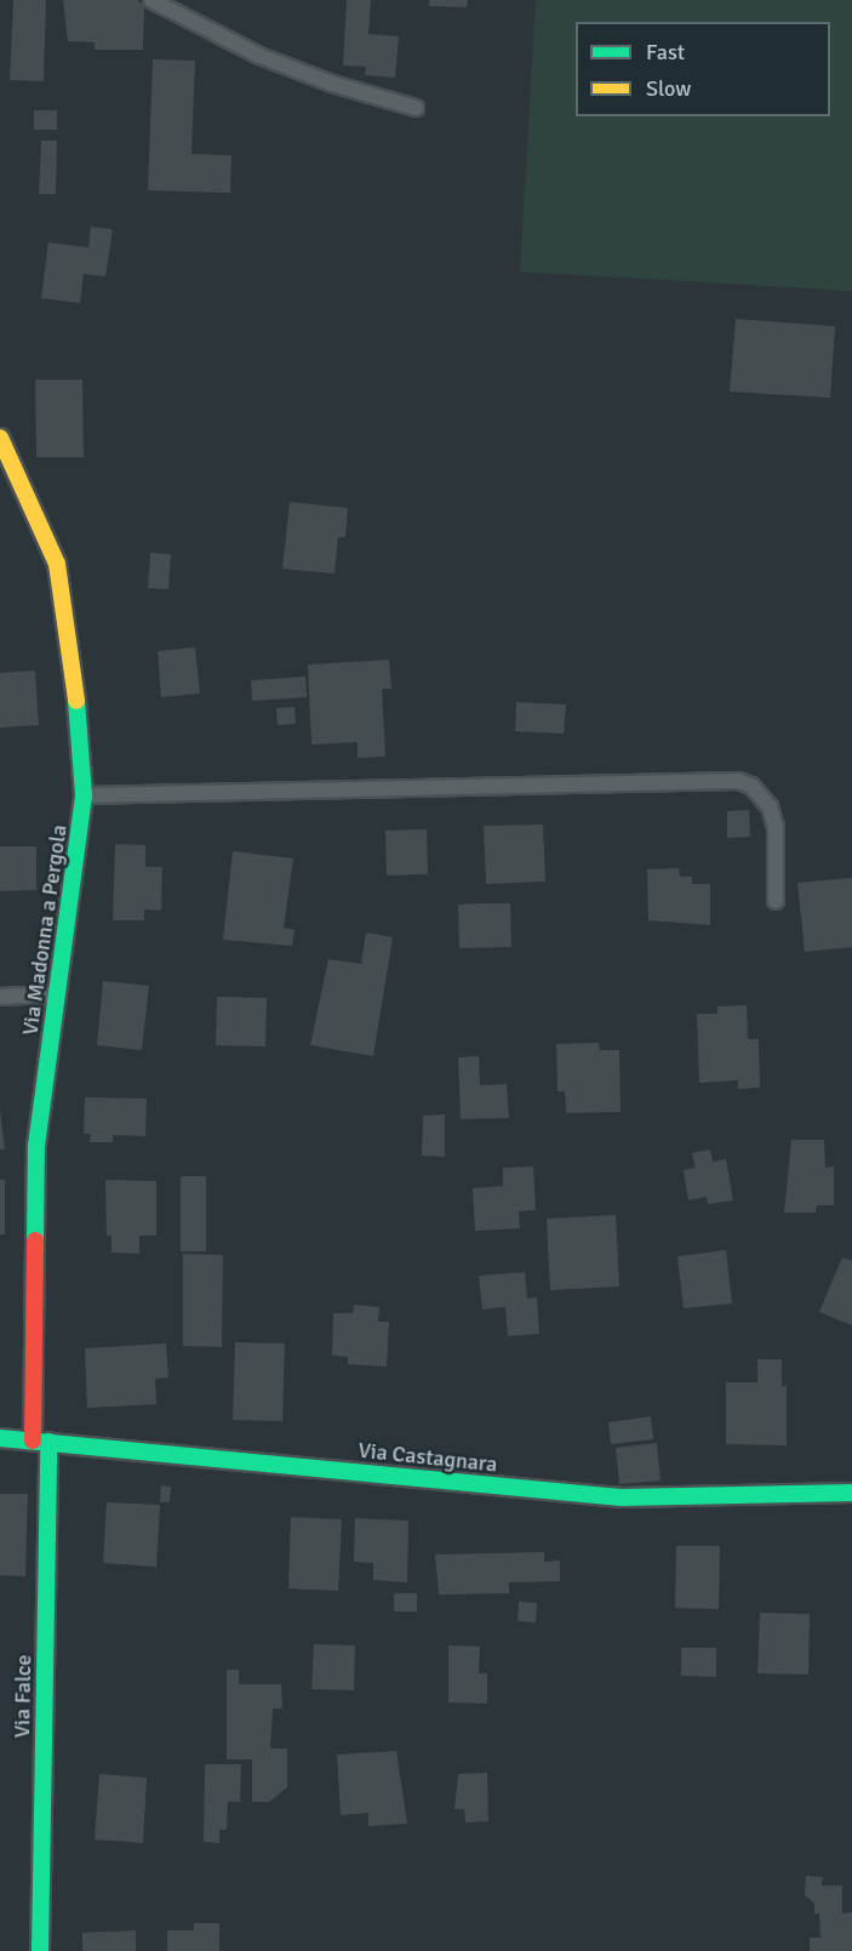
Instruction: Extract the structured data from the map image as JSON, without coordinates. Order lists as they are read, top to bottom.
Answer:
{
  "streets": {
    "street": ["Via Madonna a Pergola", "Via Castagnara", "Via Falce"]
  },
  "crossings": [
    ["Via Madonna a Pergola", "Via Castagnara"],
    ["Via Madonna a Pergola", "Via Falce"],
    ["Via Castagnara", "Via Falce"]
  ],
  "legend": ["Fast", "Slow"]
}
